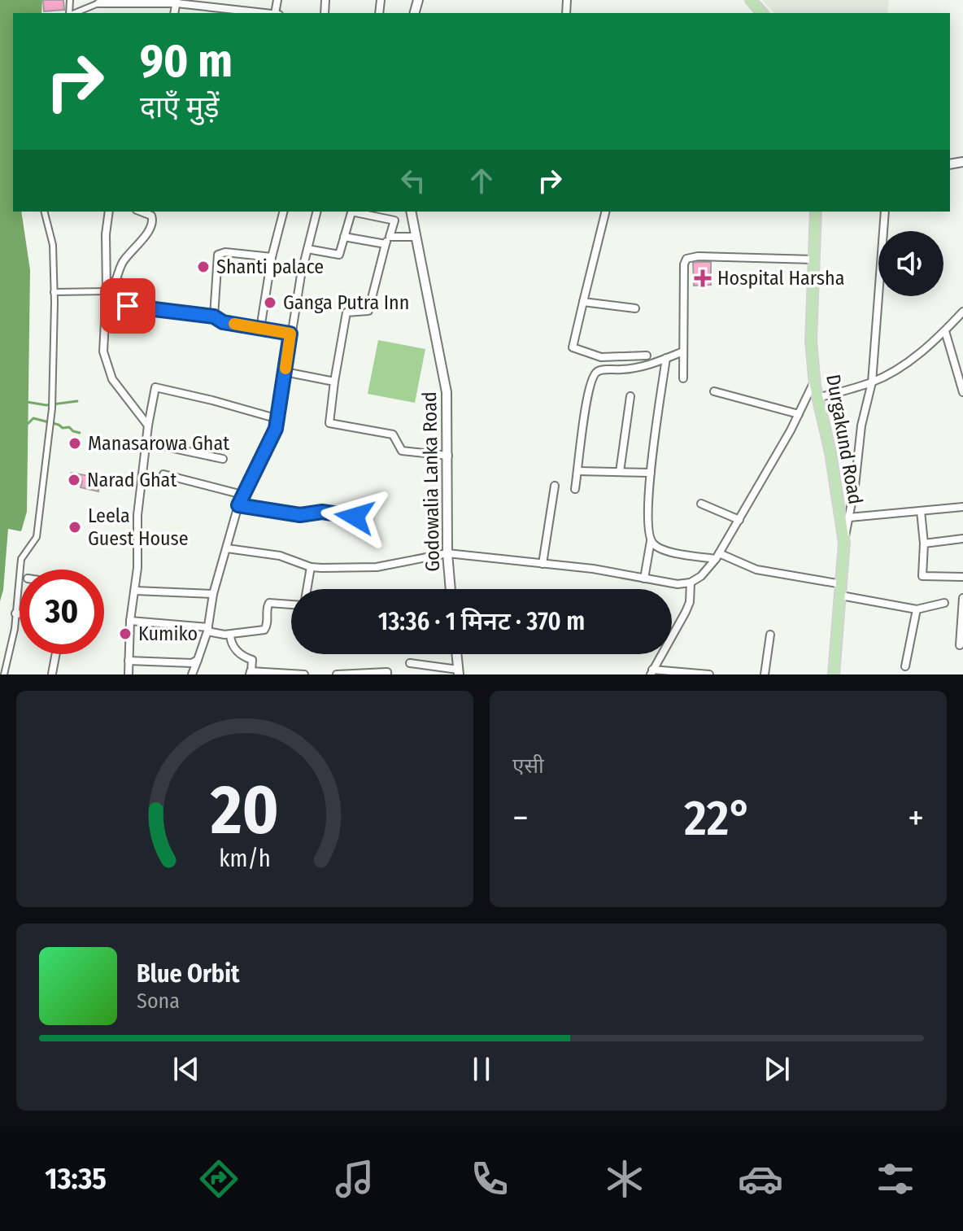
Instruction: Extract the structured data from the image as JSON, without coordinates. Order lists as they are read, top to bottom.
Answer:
{
  "streets": {
    "main road": ["Durgakund Road"],
    "street": ["Godowalia Lanka Road"]
  },
  "places": {
    "other": [
      "Shanti palace",
      "Ganga Putra Inn",
      "Manasarowa Ghat",
      "Narad Ghat",
      "Leela Guest House",
      "Kumiko"
    ],
    "health": ["Hospital Harsha"]
  },
  "page": {
    "turn": ["90 m", "दाएँ मुड़ें"],
    "limit": "30",
    "trip": "13:36 · 1 मिनट · 370 m",
    "tile": "एसी",
    "heat": ["−", "22°", "+"],
    "song": ["Blue Orbit", "Sona"],
    "tabs": "13:35",
    "gauge": ["20", "km/h"]
  }
}
